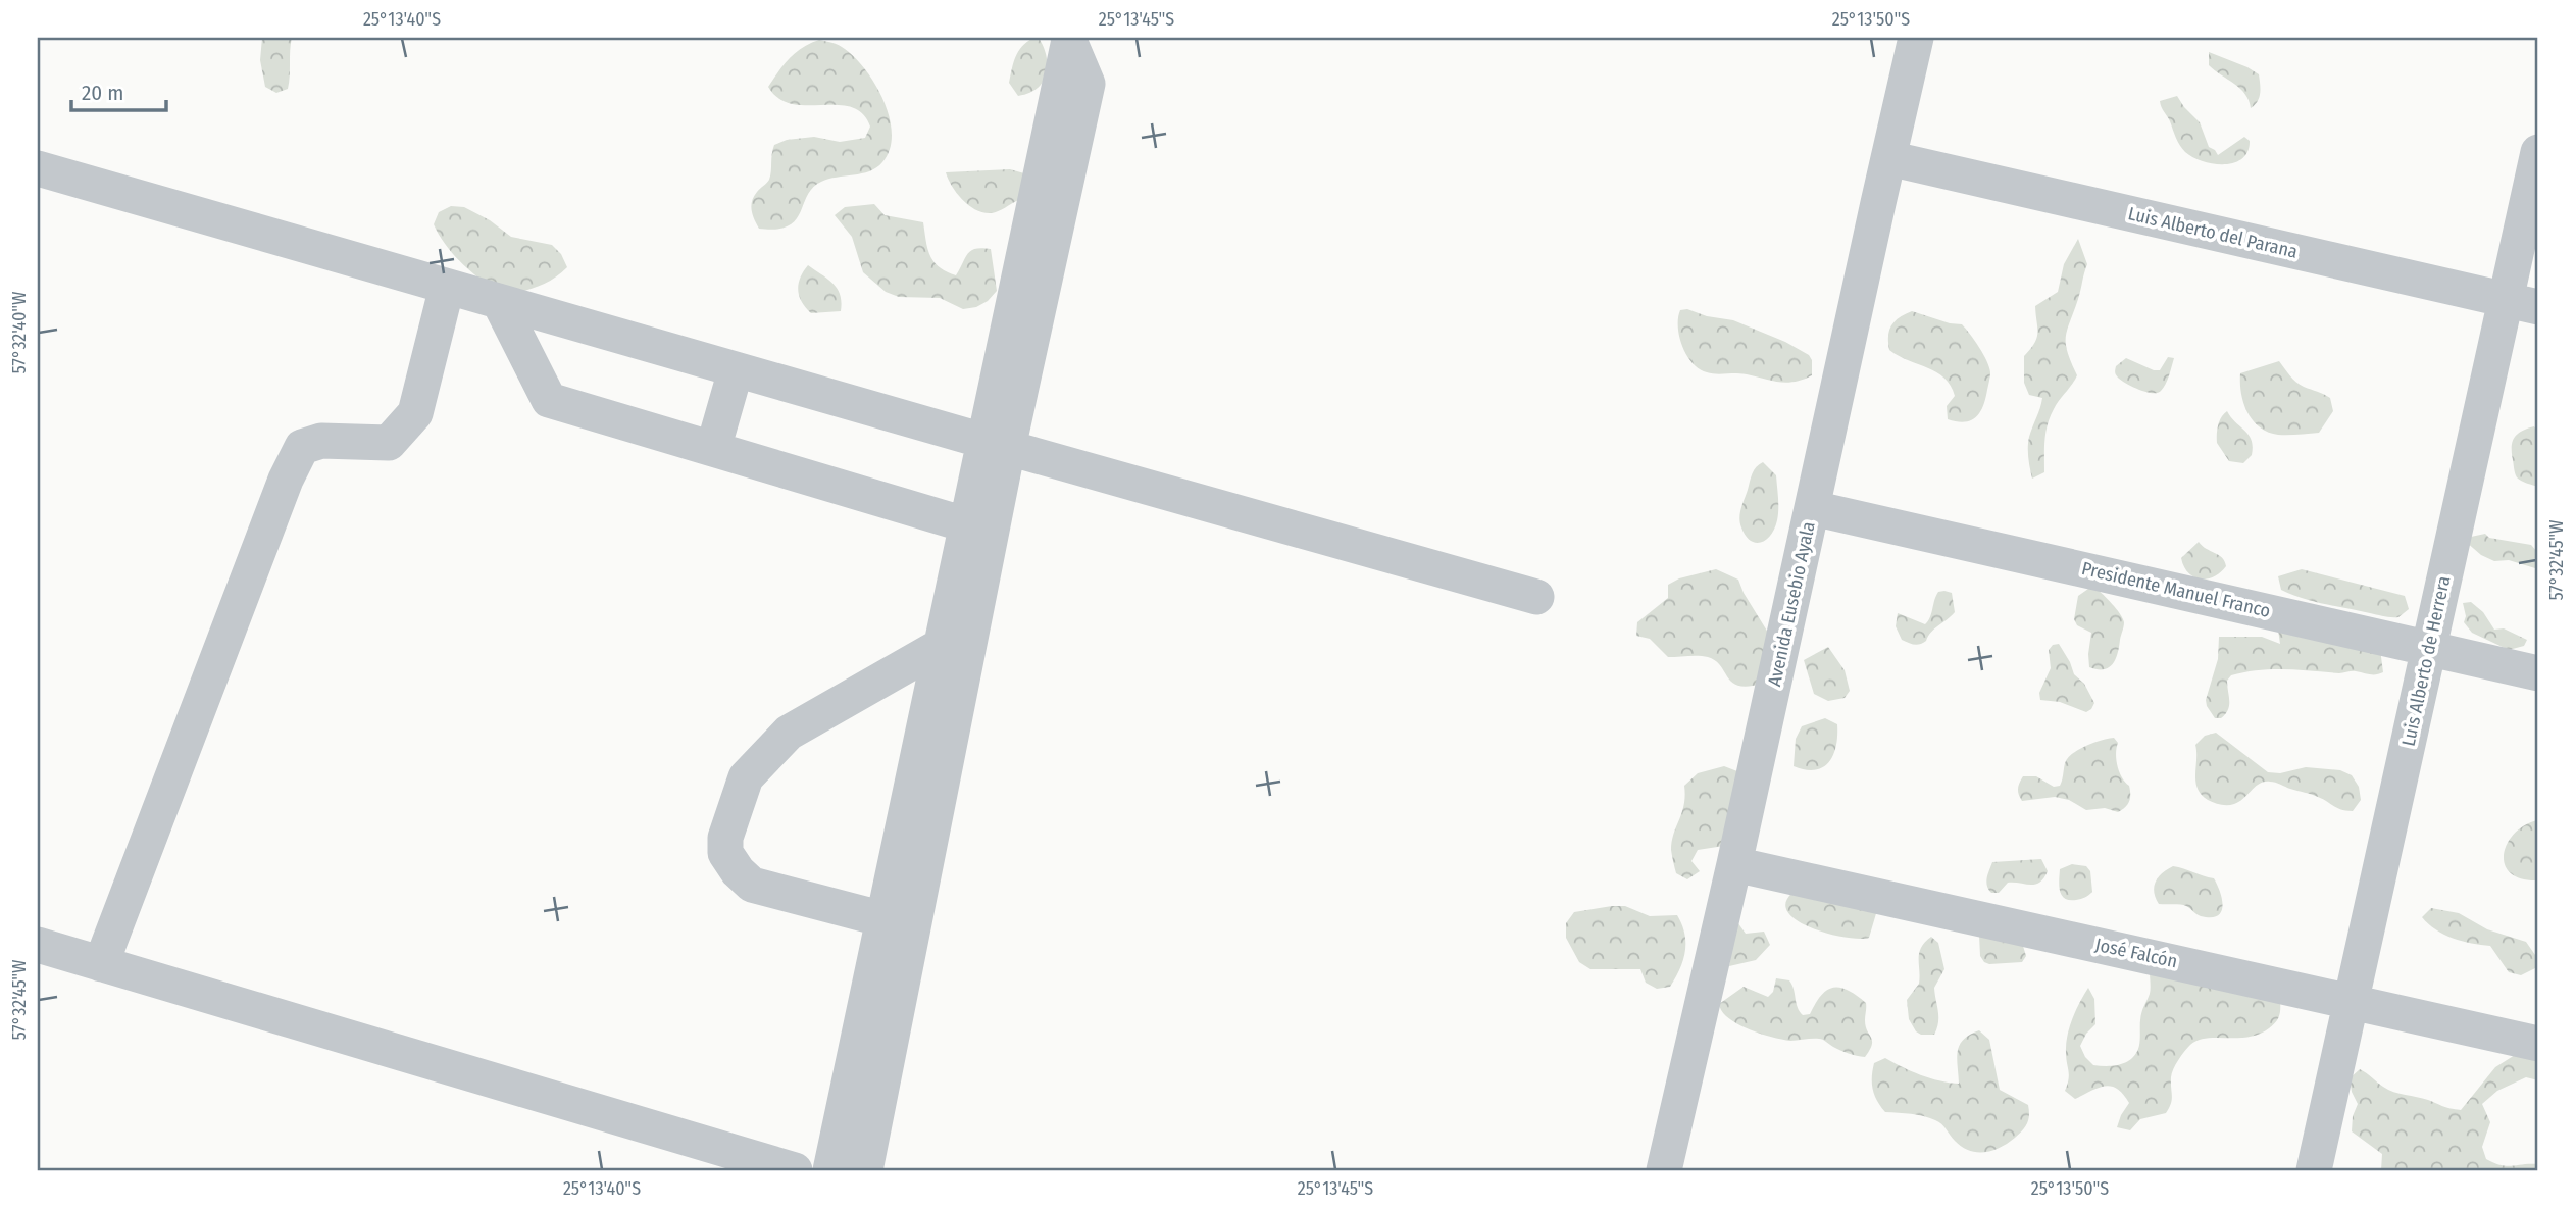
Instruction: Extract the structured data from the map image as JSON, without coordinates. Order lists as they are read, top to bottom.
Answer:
{
  "streets": {
    "street": [
      "Luis Alberto del Parana",
      "Presidente Manuel Franco",
      "Avenida Eusebio Ayala",
      "Luis Alberto de Herrera",
      "José Falcón"
    ]
  },
  "crossings": [
    ["Luis Alberto del Parana", "Avenida Eusebio Ayala"],
    ["Luis Alberto del Parana", "Luis Alberto de Herrera"],
    ["Presidente Manuel Franco", "Avenida Eusebio Ayala"],
    ["Presidente Manuel Franco", "Luis Alberto de Herrera"],
    ["Avenida Eusebio Ayala", "José Falcón"],
    ["Luis Alberto de Herrera", "José Falcón"]
  ],
  "scale_bar": "20 m",
  "coordinates": [
    "25°13'40\"S",
    "25°13'45\"S",
    "25°13'50\"S",
    "57°32'40\"W",
    "57°32'45\"W"
  ]
}
